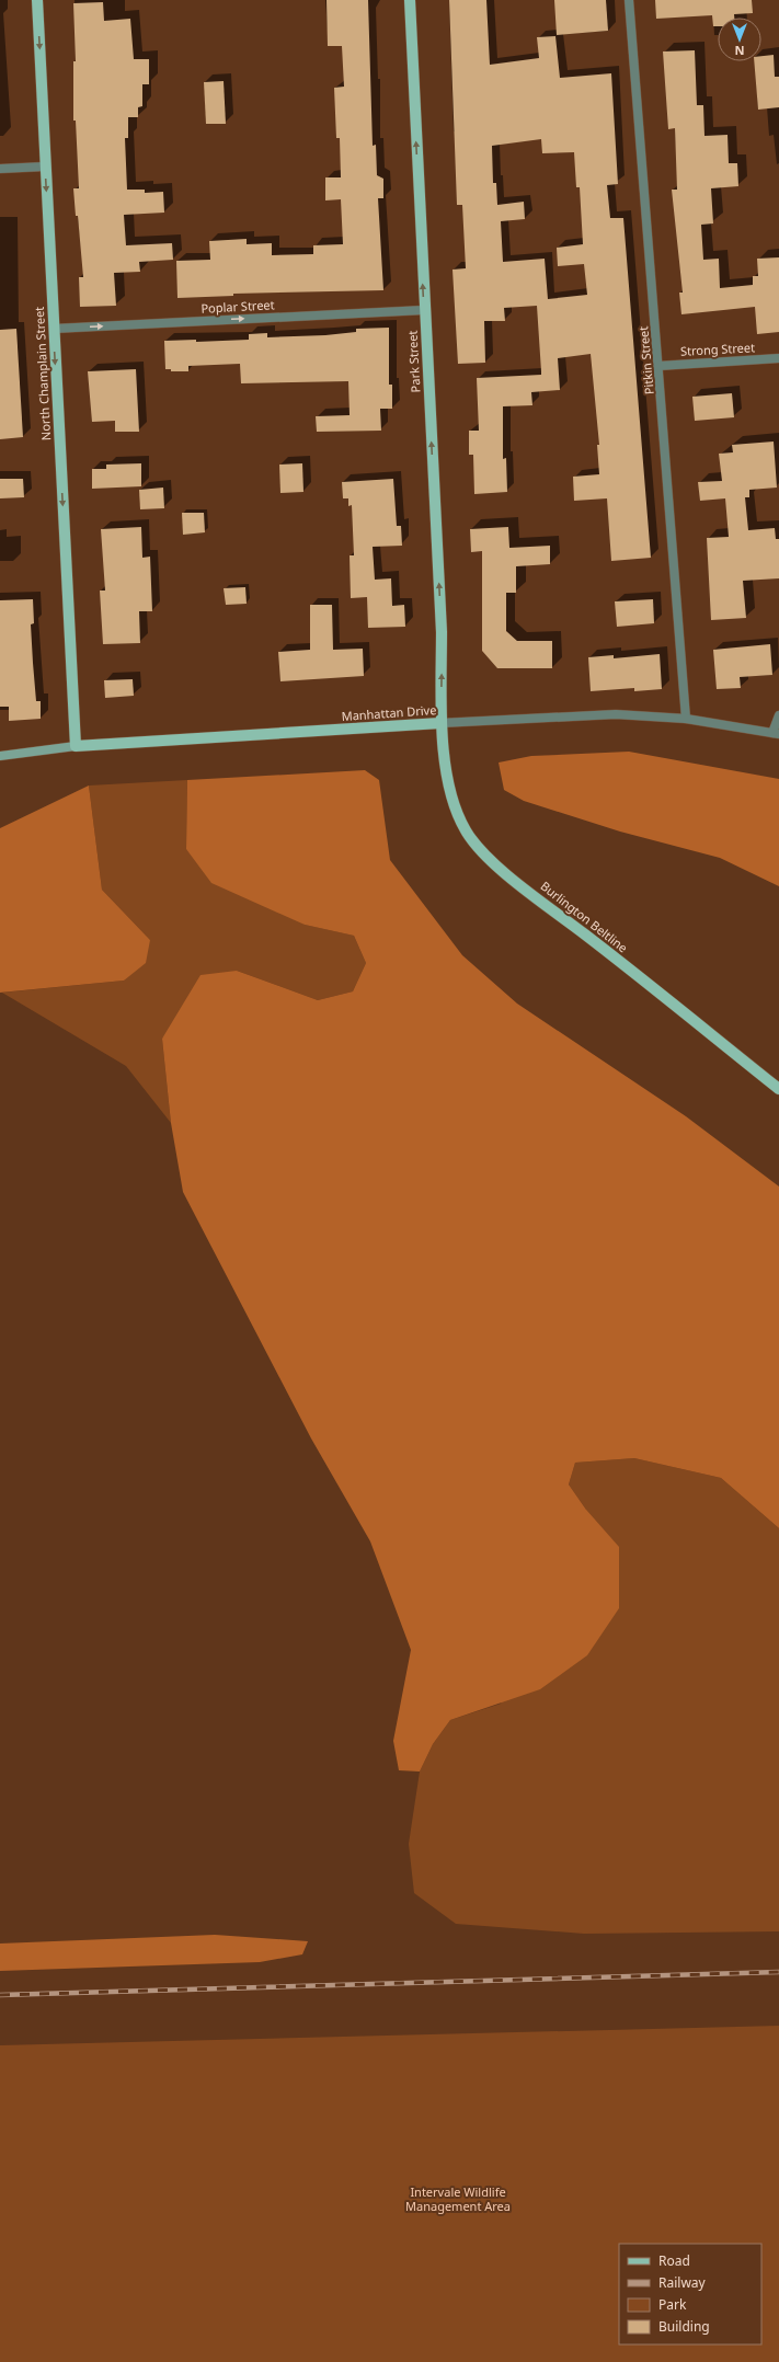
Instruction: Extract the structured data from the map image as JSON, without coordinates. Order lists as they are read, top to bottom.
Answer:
{
  "streets": {
    "main road": [
      "Park Street",
      "North Champlain Street",
      "Manhattan Drive",
      "Burlington Beltline"
    ],
    "street": ["Poplar Street", "Strong Street", "Pitkin Street"]
  },
  "crossings": [
    ["Poplar Street", "Park Street"],
    ["Poplar Street", "North Champlain Street"],
    ["Strong Street", "Pitkin Street"],
    ["Pitkin Street", "Manhattan Drive"],
    ["Park Street", "Manhattan Drive"],
    ["Park Street", "Burlington Beltline"],
    ["North Champlain Street", "Manhattan Drive"],
    ["Manhattan Drive", "Burlington Beltline"]
  ],
  "one_way": ["Poplar Street", "Park Street", "North Champlain Street"],
  "parks": ["Intervale Wildlife Management Area"],
  "legend": [
    "Road",
    "Railway",
    "Park",
    "Building"
  ],
  "north": "bottom"
}
